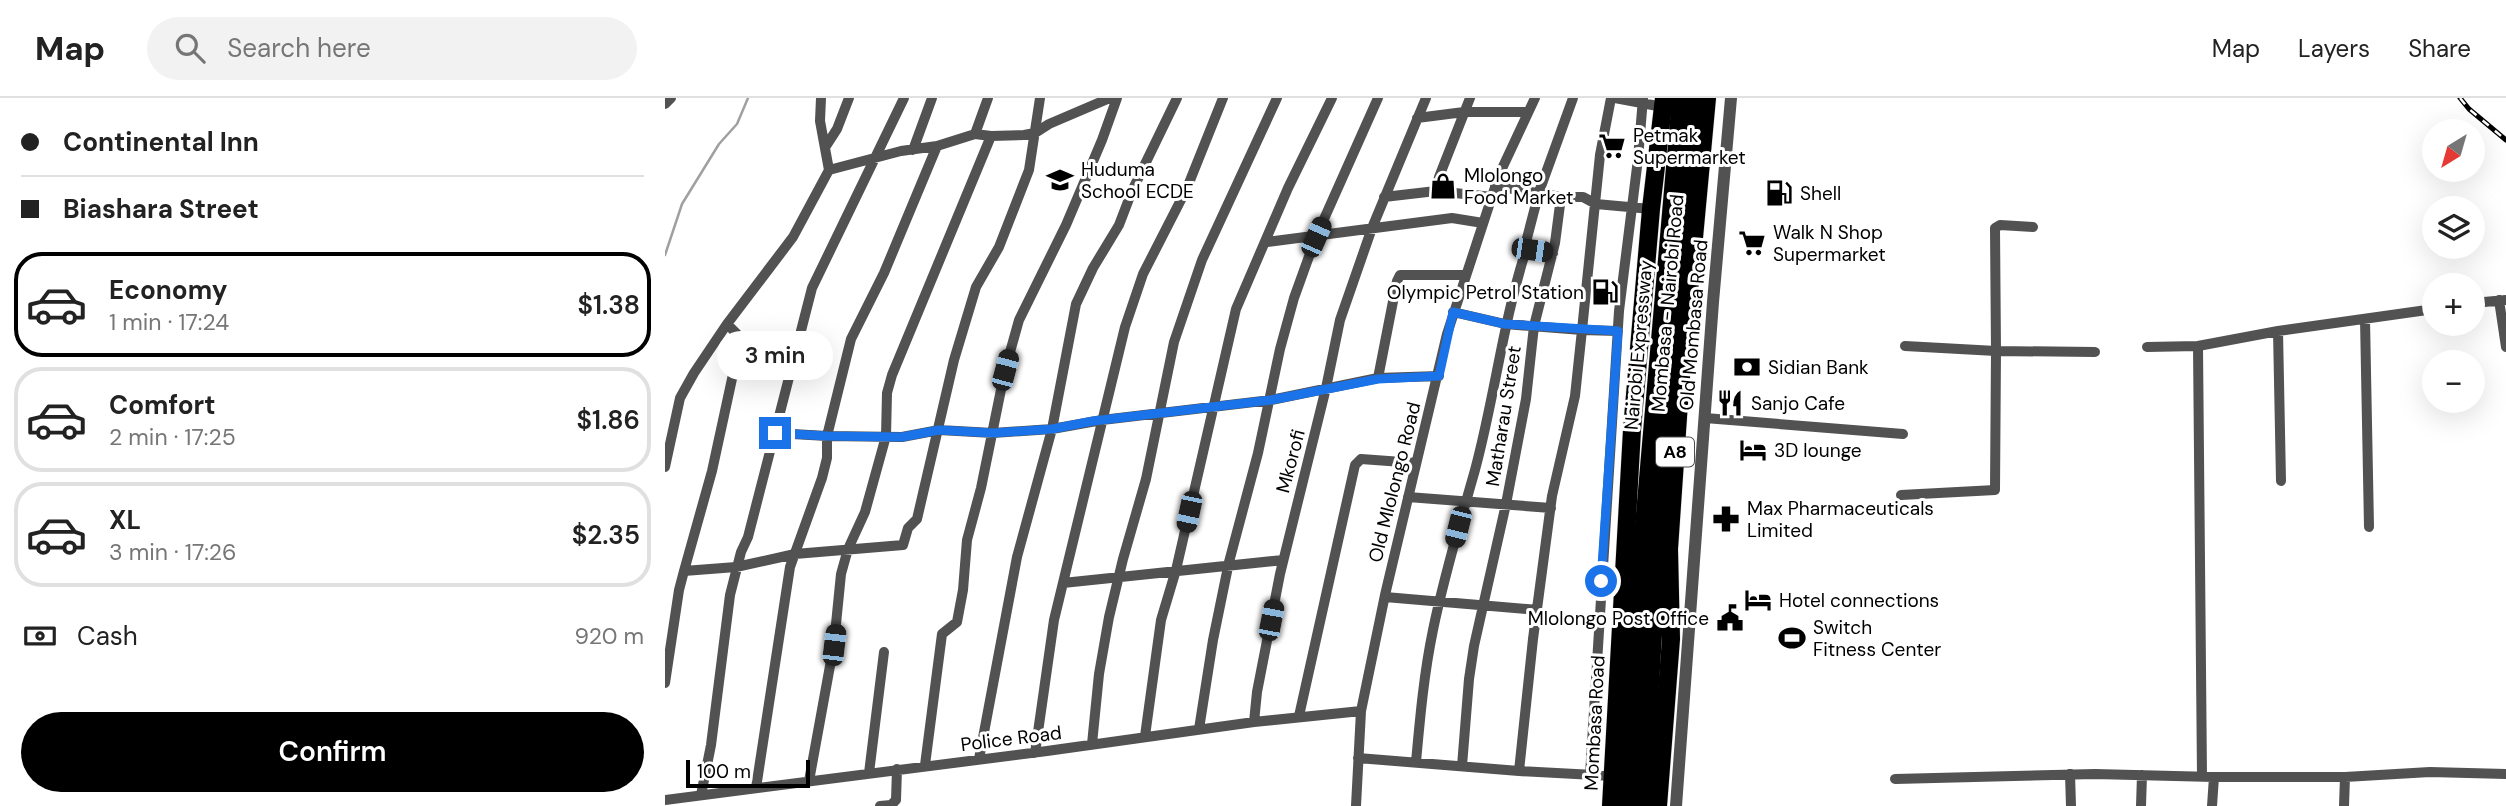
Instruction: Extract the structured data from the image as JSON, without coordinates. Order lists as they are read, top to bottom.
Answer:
{
  "streets": {
    "highway": [
      "Mombasa - Nairobi Road",
      "Nairobi Expressway",
      "A8",
      "Mombasa Road"
    ],
    "street": [
      "Old Mombasa Road",
      "Matharau Street",
      "Mkorofi",
      "Old Mlolongo Road",
      "Police Road"
    ]
  },
  "crossings": [
    ["Mkorofi", "Police Road"],
    ["Old Mlolongo Road", "Police Road"]
  ],
  "places": {
    "supermarket": ["Petmak Supermarket", "Walk N Shop Supermarket"],
    "school or university": ["Huduma School ECDE"],
    "shop": ["Mlolongo Food Market"],
    "fuel station": ["Shell", "Olympic Petrol Station"],
    "bank": ["Sidian Bank"],
    "restaurant": ["Sanjo Cafe"],
    "hotel": ["3D lounge", "Hotel connections"],
    "pharmacy": ["Max Pharmaceuticals Limited"],
    "public building": ["Mlolongo Post Office"],
    "sports": ["Switch Fitness Center"]
  },
  "scale_bar": "100 m",
  "north": "bottom left",
  "page": {
    "header": "Map",
    "search": "Search here",
    "nav": ["Map", "Layers", "Share"],
    "banner": ["Continental Inn", "Biashara Street"],
    "map_buttons": ["+", "−"],
    "list": [
      {
        "name": "Economy",
        "note": "1 min · 17:24",
        "value": "$1.38"
      },
      {
        "name": "Comfort",
        "note": "2 min · 17:25",
        "value": "$1.86"
      },
      {
        "name": "XL",
        "note": "3 min · 17:26",
        "value": "$2.35"
      }
    ],
    "bubble": "3 min",
    "pay": ["Cash", "920 m"],
    "buttons": "Confirm",
    "scale": "100 m"
  }
}
